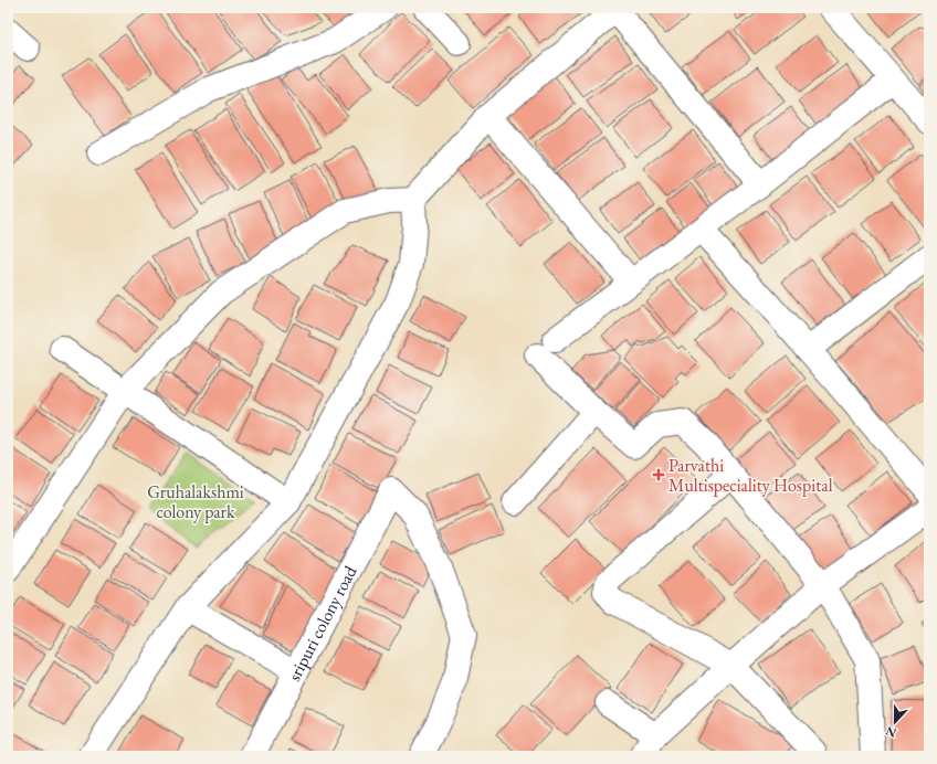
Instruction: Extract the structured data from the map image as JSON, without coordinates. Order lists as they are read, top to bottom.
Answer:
{
  "streets": {
    "street": ["sripuri colony road"]
  },
  "parks": ["Gruhalakshmi colony park"],
  "places": {
    "health": ["Parvathi Multispeciality Hospital"]
  },
  "north": "bottom"
}
